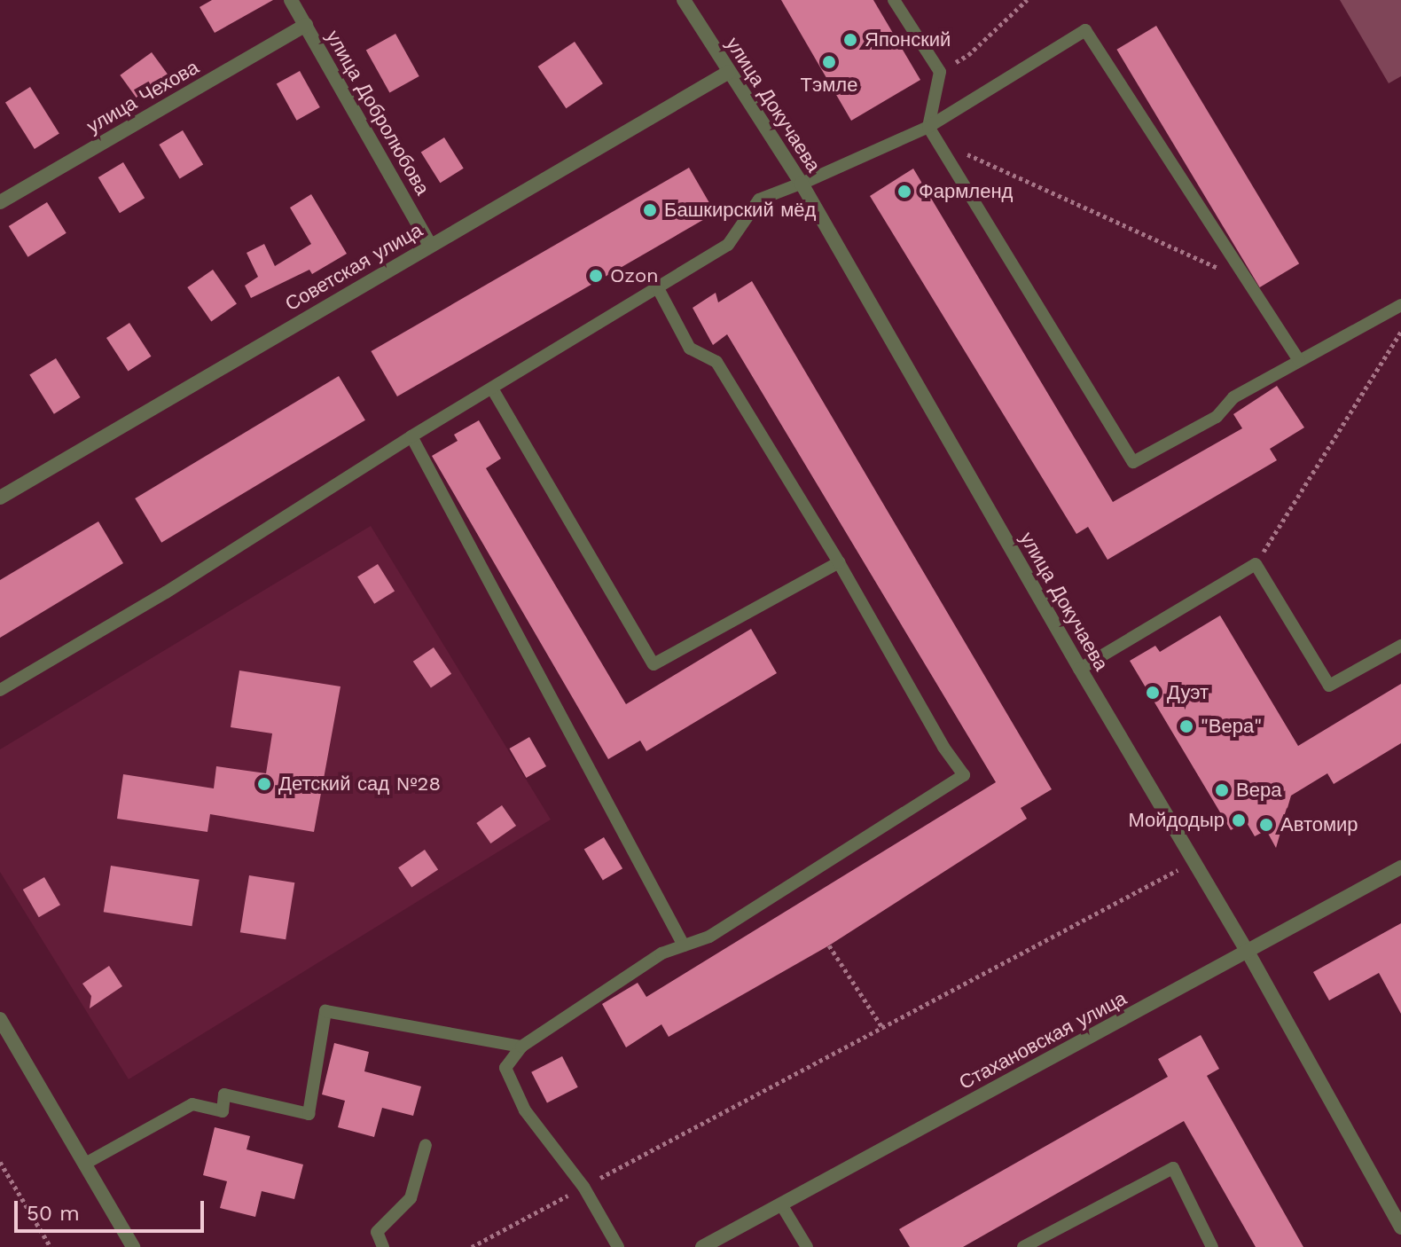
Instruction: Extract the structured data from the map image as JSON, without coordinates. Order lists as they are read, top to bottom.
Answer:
{
  "streets": {
    "street": [
      "улица Чехова",
      "улица Докучаева",
      "улица Добролюбова",
      "Советская улица",
      "Стахановская улица"
    ]
  },
  "crossings": [
    ["улица Чехова", "улица Добролюбова"],
    ["улица Докучаева", "Советская улица"],
    ["улица Докучаева", "Стахановская улица"],
    ["улица Добролюбова", "Советская улица"]
  ],
  "places": [
    "Японский",
    "Тэмле",
    "Фармленд",
    "Башкирский мёд",
    "Ozon",
    "Дуэт",
    "\"Вера\"",
    "Детский сад №28",
    "Вера",
    "Мойдодыр",
    "Автомир"
  ],
  "scale_bar": "50 m"
}
